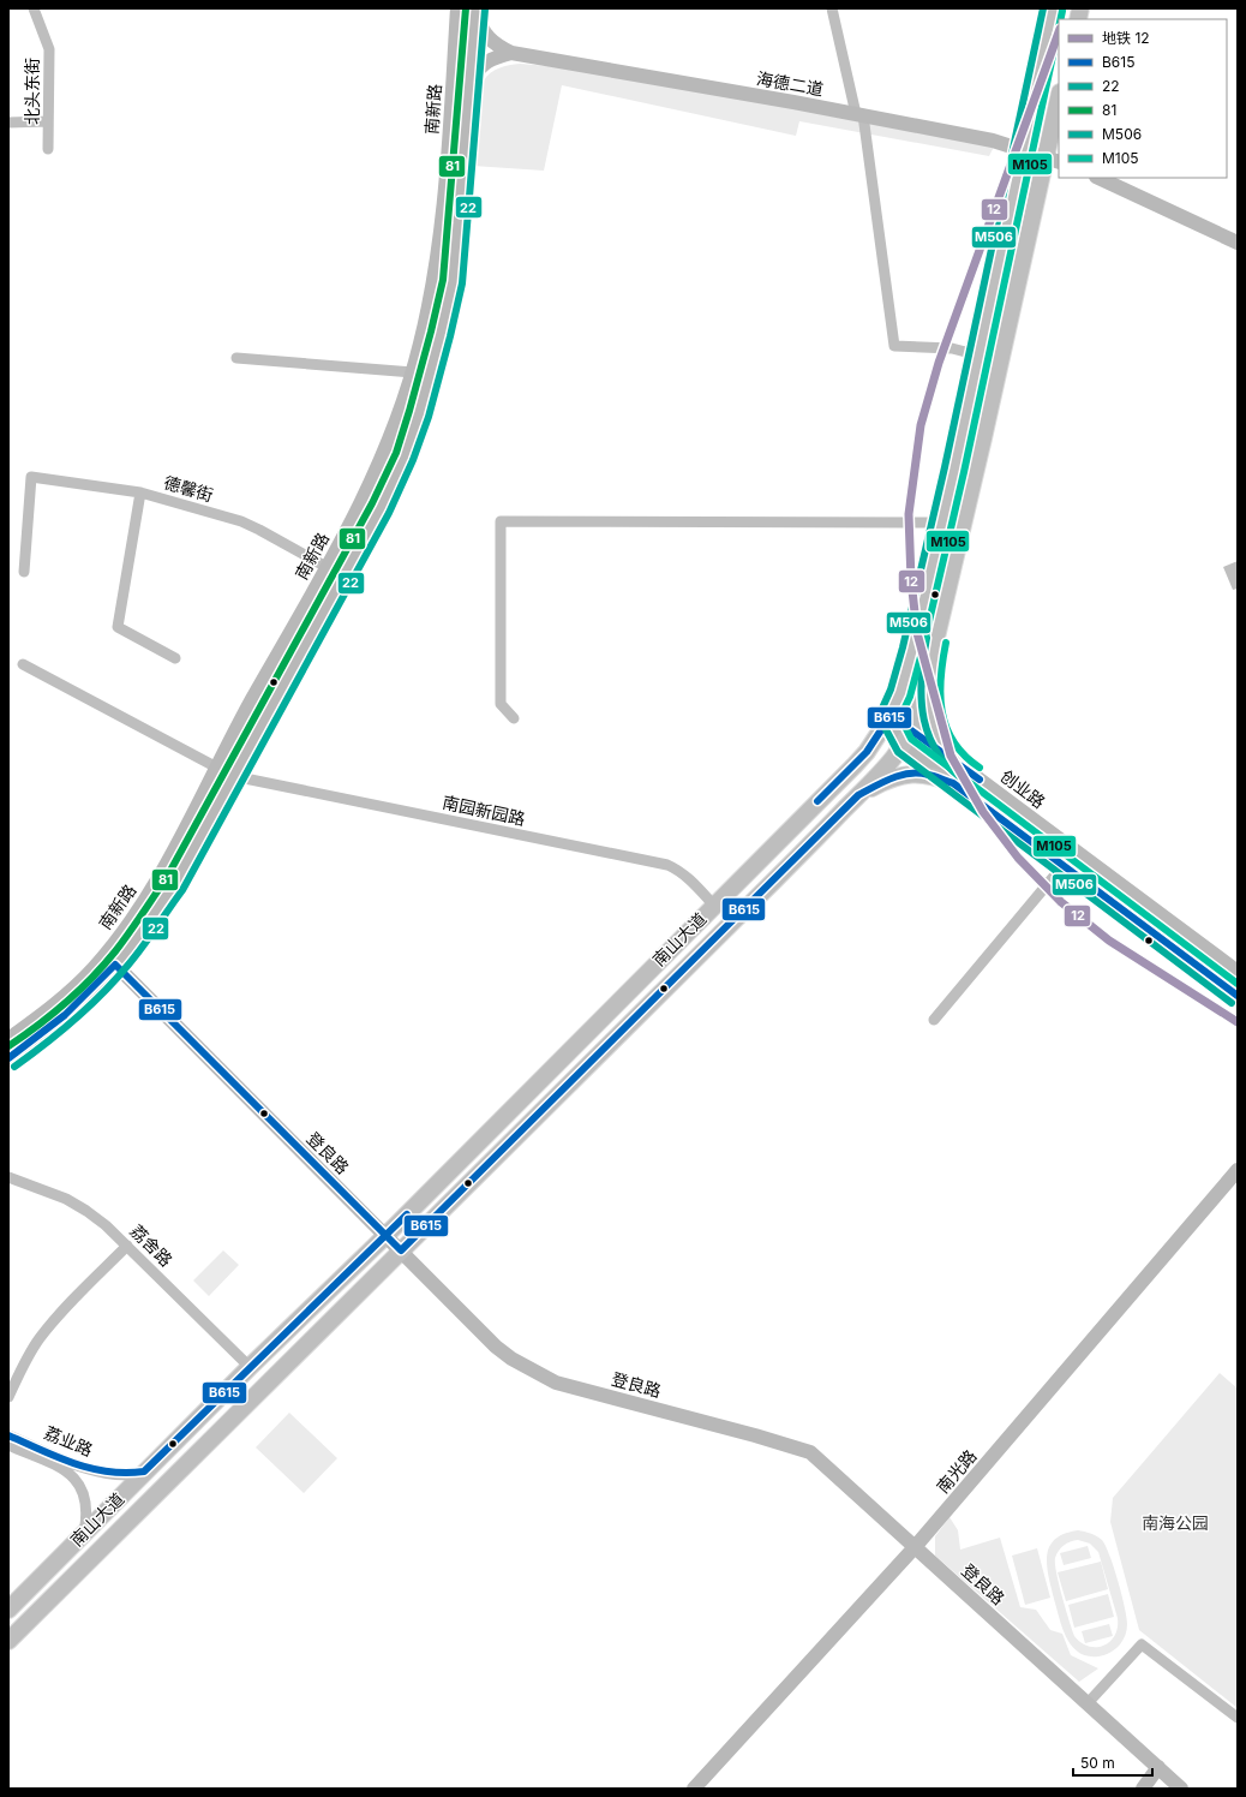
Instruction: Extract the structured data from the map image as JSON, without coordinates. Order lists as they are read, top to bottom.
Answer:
{
  "streets": {
    "main road": [
      "海德二道",
      "南新路",
      "创业路",
      "南山大道",
      "登良路",
      "南光路"
    ],
    "street": [
      "北头东街",
      "德馨街",
      "南园新园路",
      "荔舍路",
      "荔业路"
    ]
  },
  "crossings": [
    ["海德二道", "南新路"],
    ["海德二道", "南山大道"],
    ["南新路", "德馨街"],
    ["南新路", "南园新园路"],
    ["南新路", "登良路"],
    ["创业路", "南山大道"],
    ["南园新园路", "南山大道"],
    ["南山大道", "登良路"],
    ["南山大道", "荔舍路"],
    ["南山大道", "荔业路"],
    ["登良路", "南光路"]
  ],
  "parks": ["南海公园"],
  "lines": [
    "transit line 81",
    "transit line M506",
    "transit line 22",
    "transit line M105",
    "metro line 12",
    "transit line B615"
  ],
  "legend": [
    "地铁 12",
    "B615",
    "22",
    "81",
    "M506",
    "M105"
  ],
  "scale_bar": "50 m"
}
